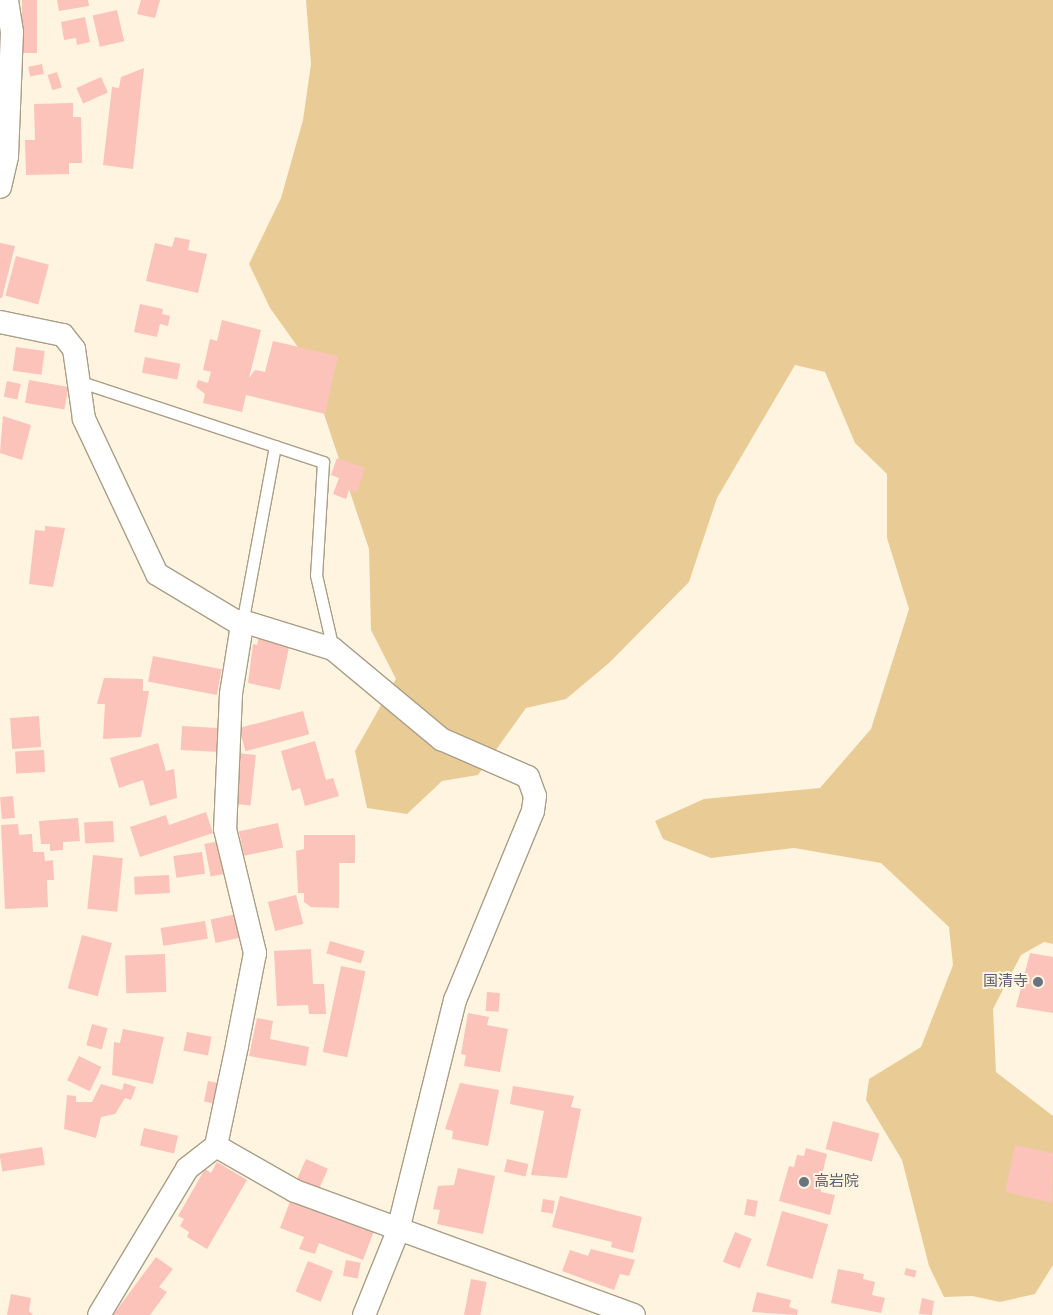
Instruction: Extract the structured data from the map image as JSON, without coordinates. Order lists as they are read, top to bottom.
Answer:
{
  "places": ["国清寺", "高岩院"]
}
